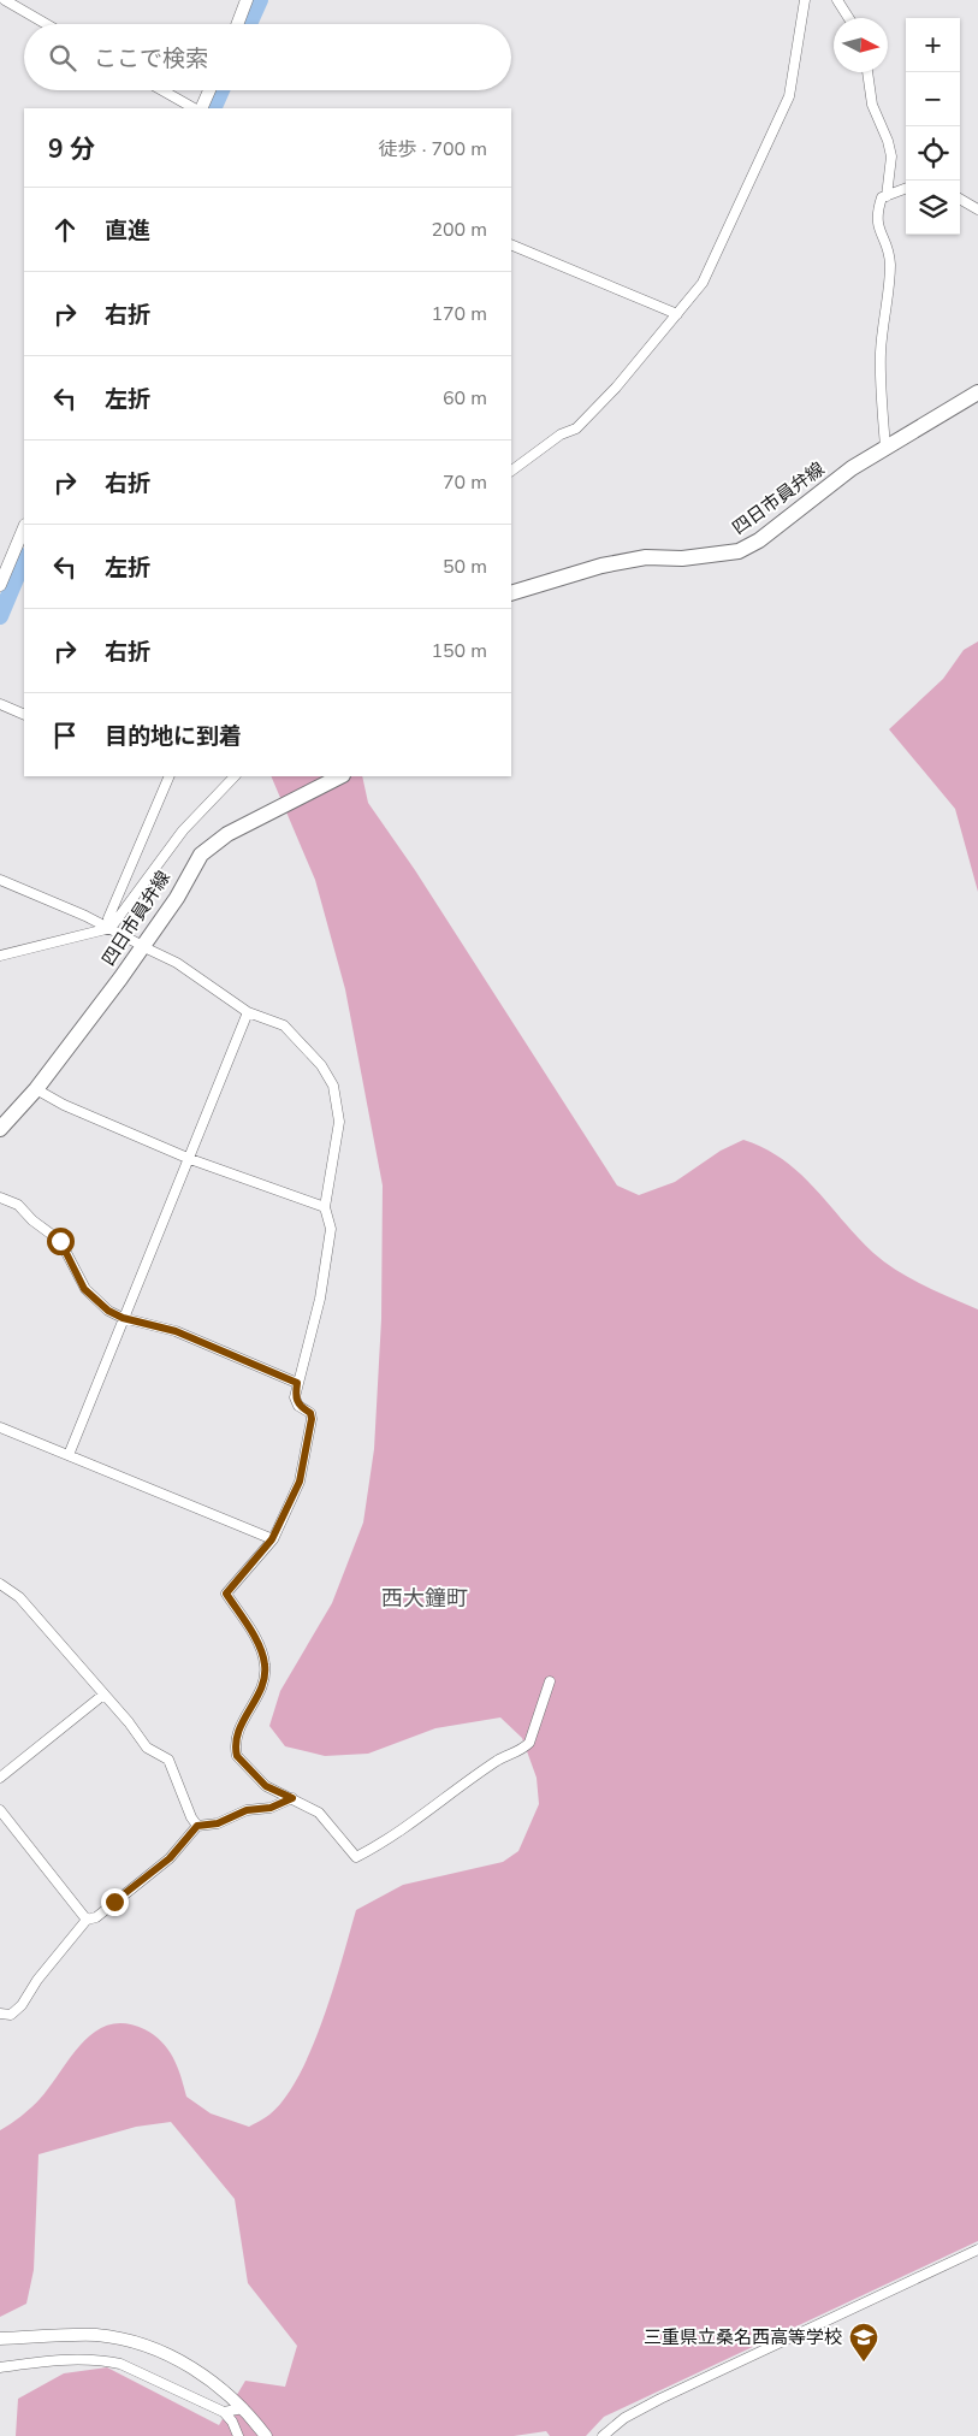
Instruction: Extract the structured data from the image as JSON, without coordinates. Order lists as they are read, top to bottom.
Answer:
{
  "streets": {
    "main road": ["四日市員弁線"]
  },
  "districts": ["西大鐘町"],
  "places": {
    "school or university": ["三重県立桑名西高等学校"]
  },
  "north": "right",
  "page": {
    "map_buttons": ["+", "−"],
    "search": "ここで検索",
    "heading": ["9 分", "徒歩 · 700 m"],
    "list": [
      ["直進", "200 m"],
      ["右折", "170 m"],
      ["左折", "60 m"],
      ["右折", "70 m"],
      ["左折", "50 m"],
      ["右折", "150 m"],
      "目的地に到着"
    ]
  }
}
